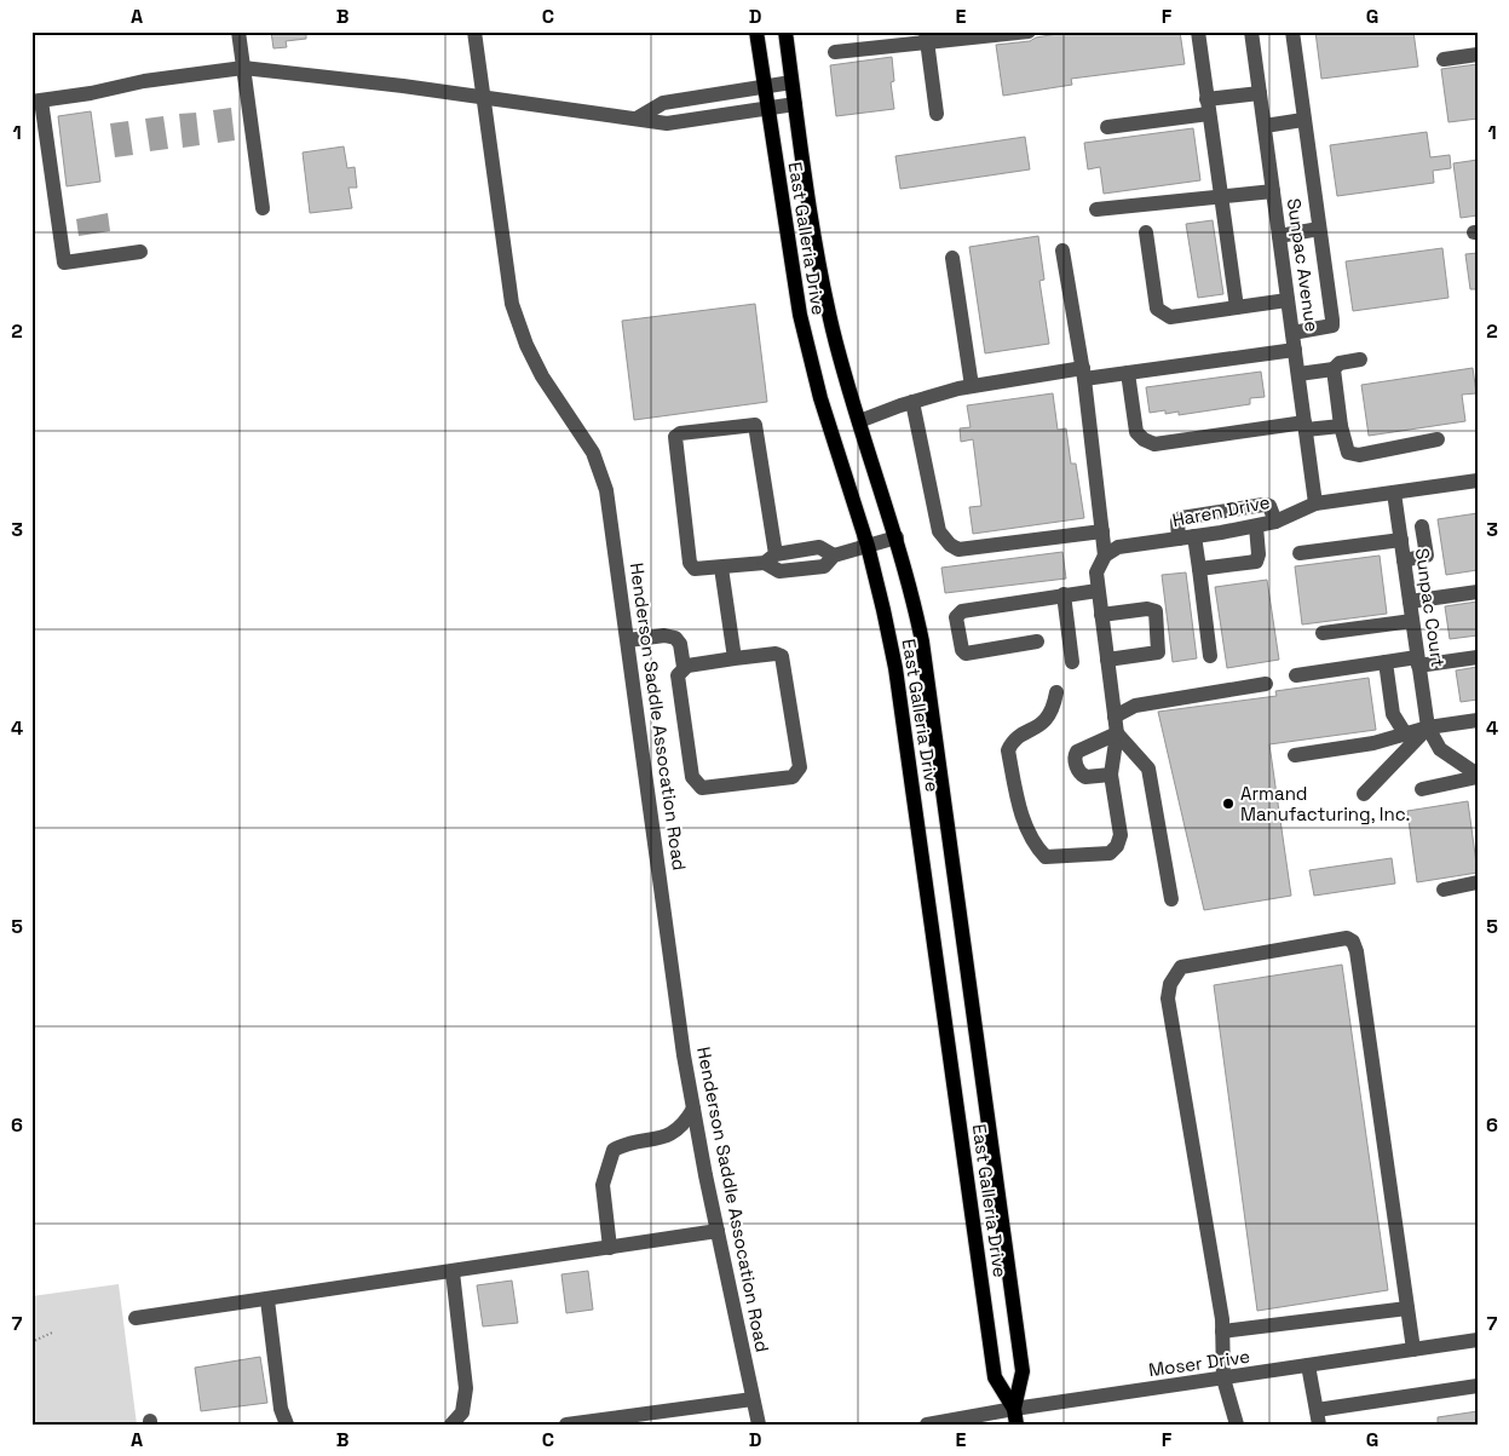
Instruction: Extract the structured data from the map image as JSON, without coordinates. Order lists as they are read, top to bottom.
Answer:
{
  "streets": {
    "main road": ["East Galleria Drive"],
    "street": [
      "Sunpac Avenue",
      "Haren Drive",
      "Sunpac Court",
      "Henderson Saddle Assocation Road",
      "Moser Drive"
    ]
  },
  "crossings": [
    ["East Galleria Drive", "Moser Drive"],
    ["Sunpac Avenue", "Haren Drive"],
    ["Haren Drive", "Sunpac Court"]
  ],
  "places": ["Armand Manufacturing, Inc."],
  "grid": {
    "columns": [
      "A",
      "B",
      "C",
      "D",
      "E",
      "F",
      "G"
    ],
    "rows": [
      "1",
      "2",
      "3",
      "4",
      "5",
      "6",
      "7"
    ]
  }
}
